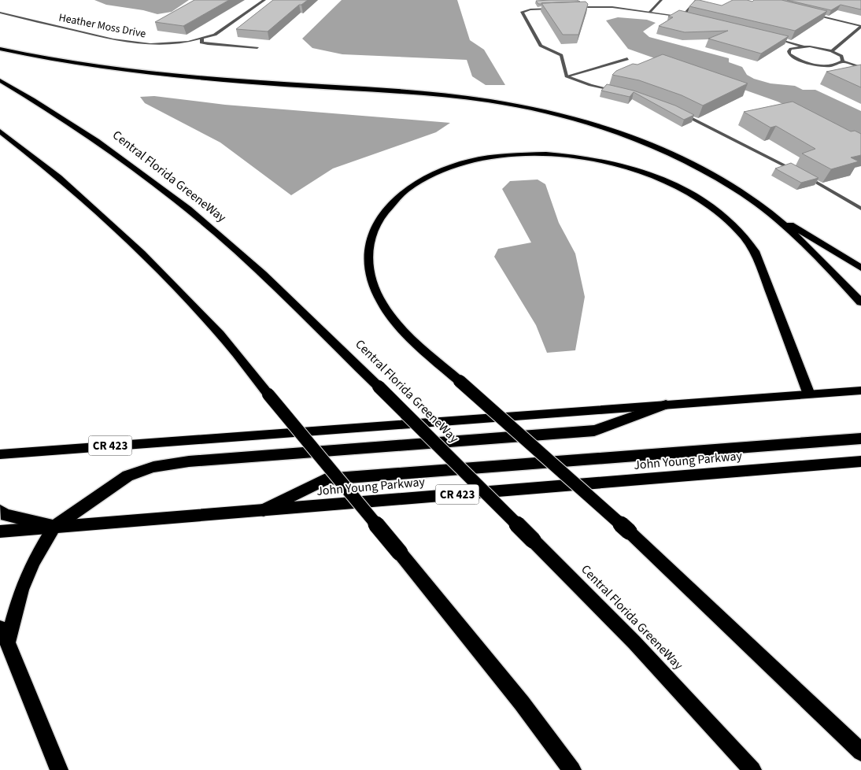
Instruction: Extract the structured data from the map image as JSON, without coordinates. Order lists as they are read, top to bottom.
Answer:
{
  "streets": {
    "highway": ["Central Florida GreeneWay", "CR 423", "John Young Parkway"],
    "street": ["Heather Moss Drive"]
  }
}
